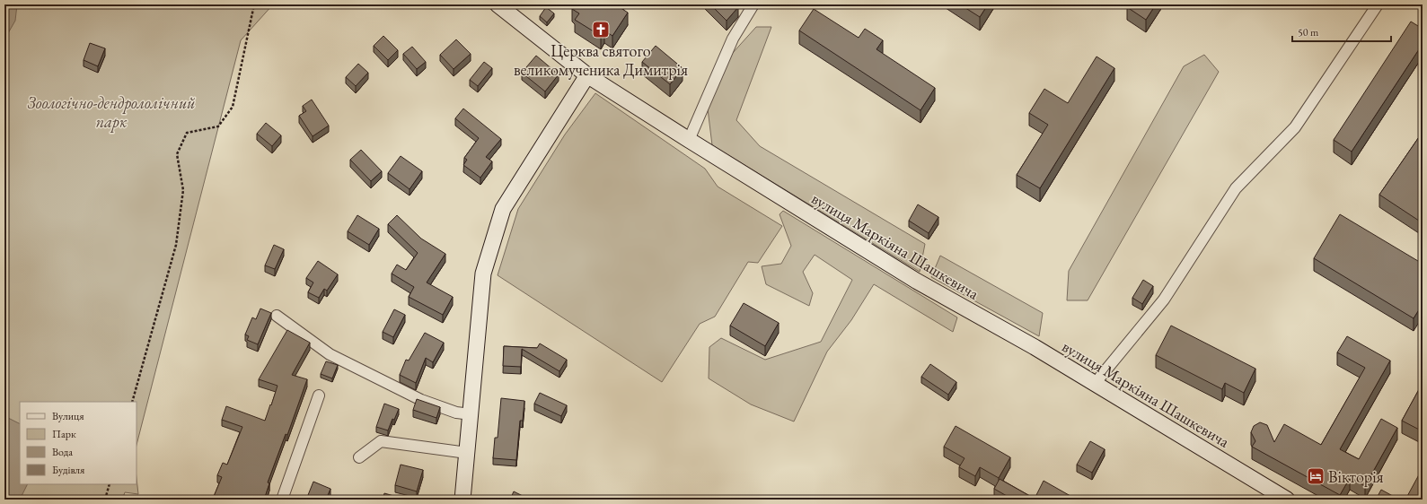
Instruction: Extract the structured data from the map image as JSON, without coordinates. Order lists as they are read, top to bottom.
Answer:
{
  "streets": {
    "street": ["вулиця Маркіяна Шашкевича"]
  },
  "parks": ["Зоологічно-дендрололічний парк"],
  "places": {
    "church": ["Церква святого великомученика Димитрія"],
    "hotel": ["Вікторія"]
  },
  "legend": [
    "Вулиця",
    "Парк",
    "Вода",
    "Будівля"
  ],
  "scale_bar": "50 m"
}
